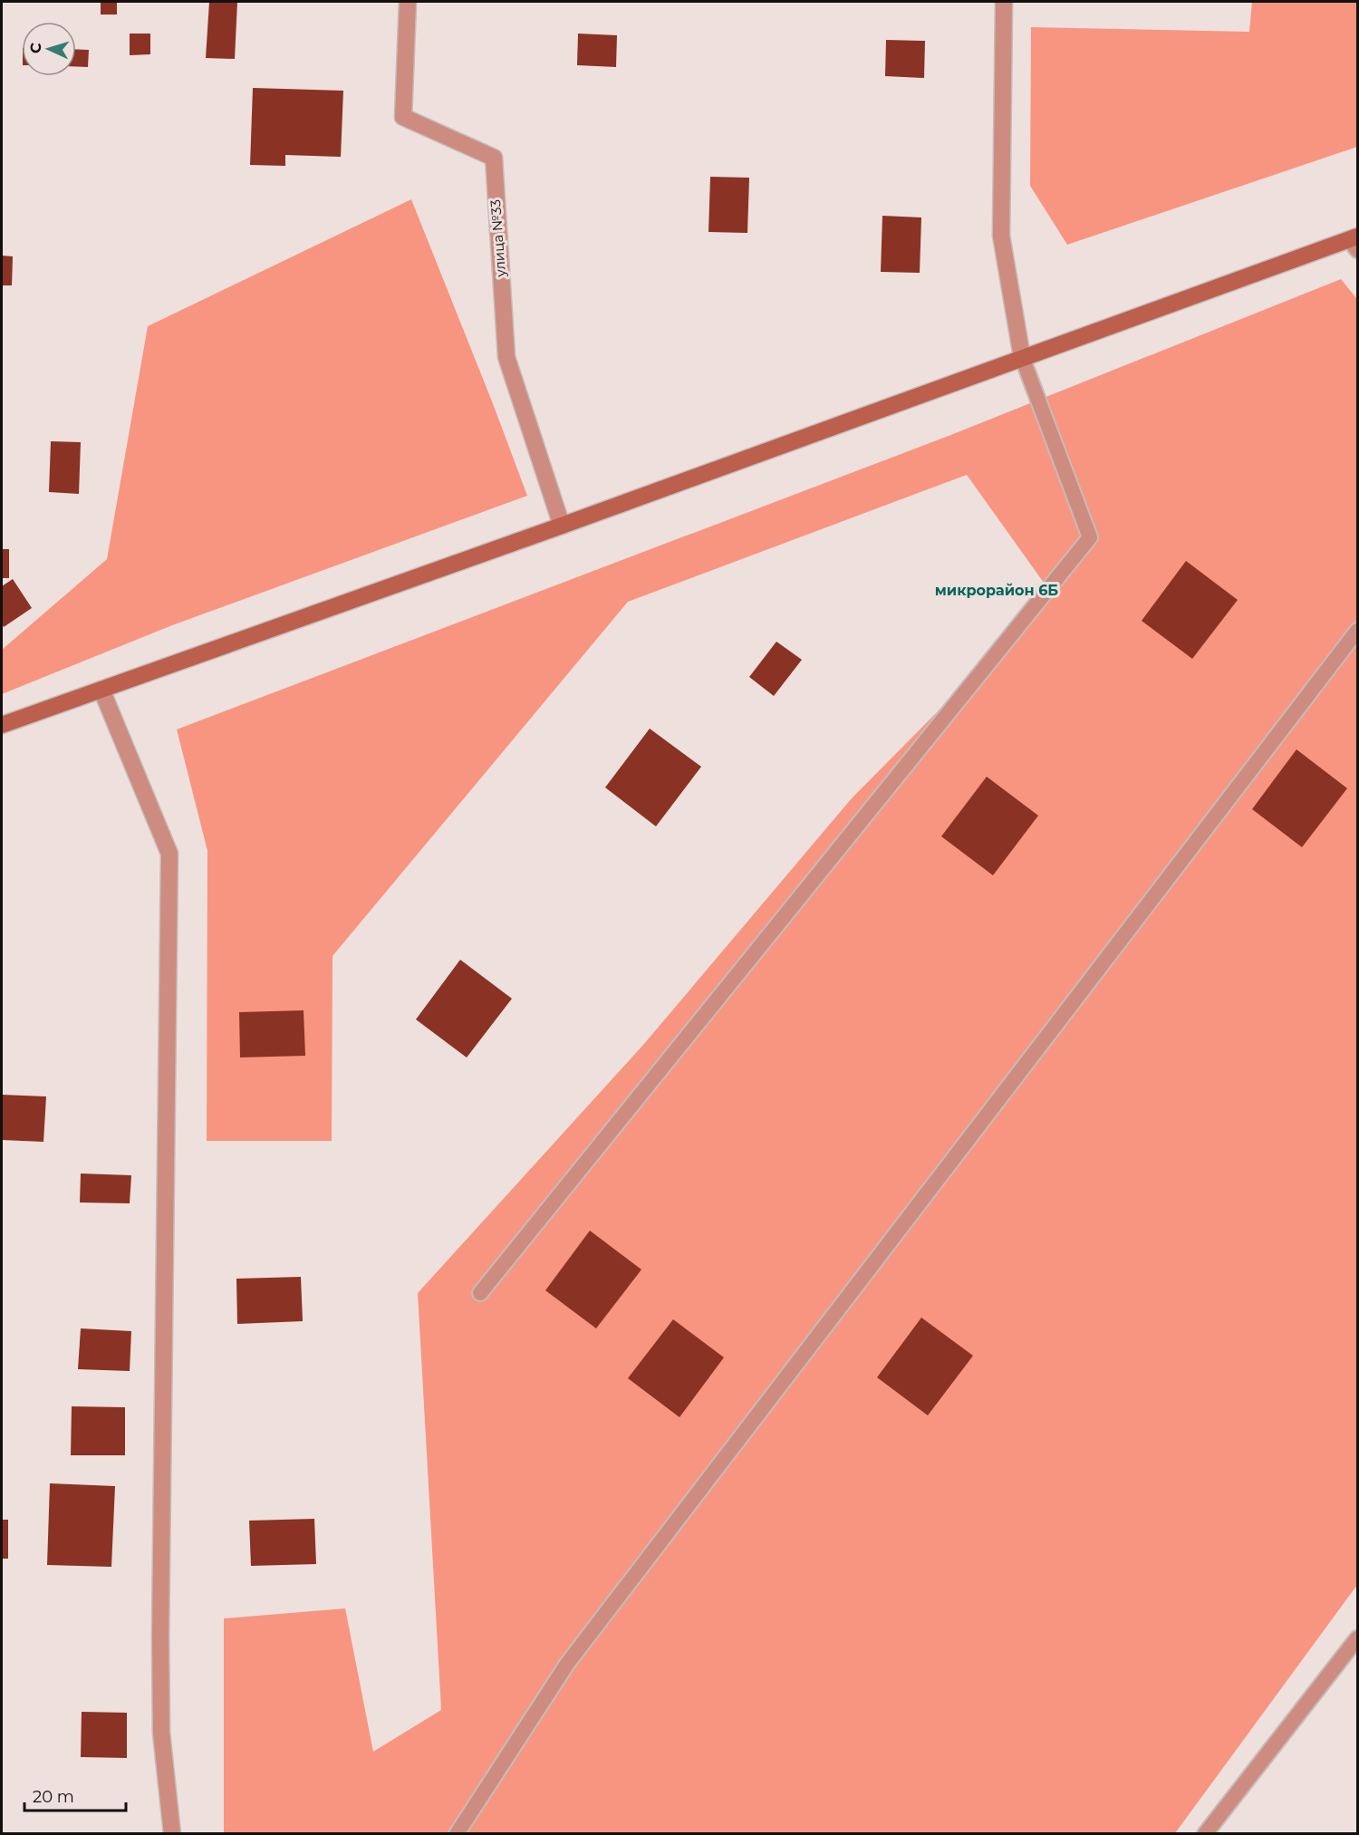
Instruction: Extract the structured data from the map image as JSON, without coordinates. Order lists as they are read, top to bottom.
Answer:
{
  "streets": {
    "street": ["улица №33"]
  },
  "districts": ["микрорайон 6Б"],
  "scale_bar": "20 m",
  "north": "left"
}
